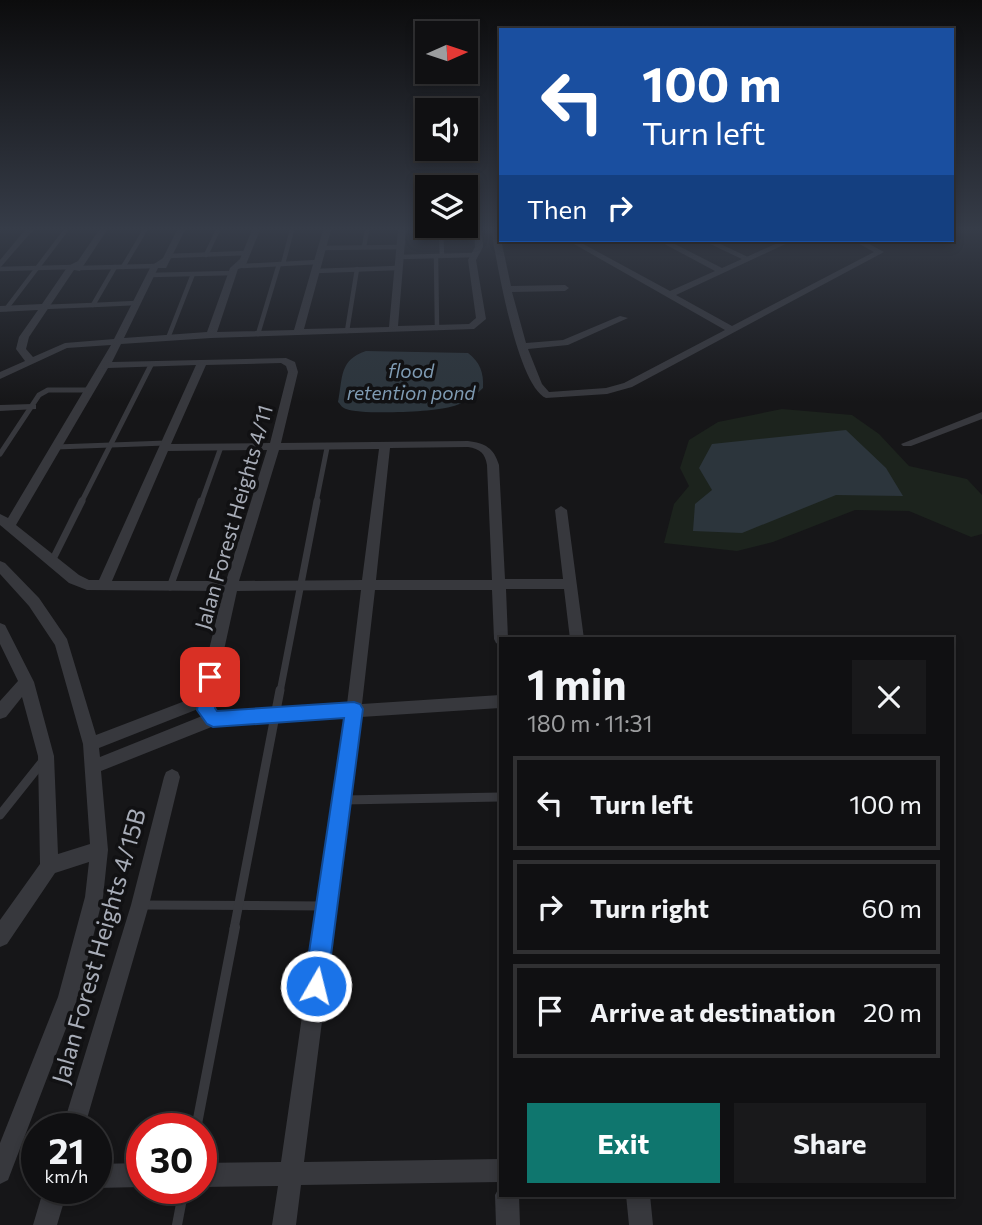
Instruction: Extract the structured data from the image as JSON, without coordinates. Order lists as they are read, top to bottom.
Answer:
{
  "streets": {
    "street": ["Jalan Forest Heights 4/11", "Jalan Forest Heights 4/15B"]
  },
  "water": ["flood retention pond"],
  "north": "right",
  "page": {
    "turn": ["100 m", "Turn left"],
    "then": "Then",
    "heading": ["1 min", "180 m · 11:31"],
    "list": [
      {
        "name": "Turn left",
        "value": "100 m"
      },
      {
        "name": "Turn right",
        "value": "60 m"
      },
      {
        "name": "Arrive at destination",
        "value": "20 m"
      }
    ],
    "buttons": ["Exit", "Share"],
    "speed": "21 km/h",
    "limit": "30"
  }
}
